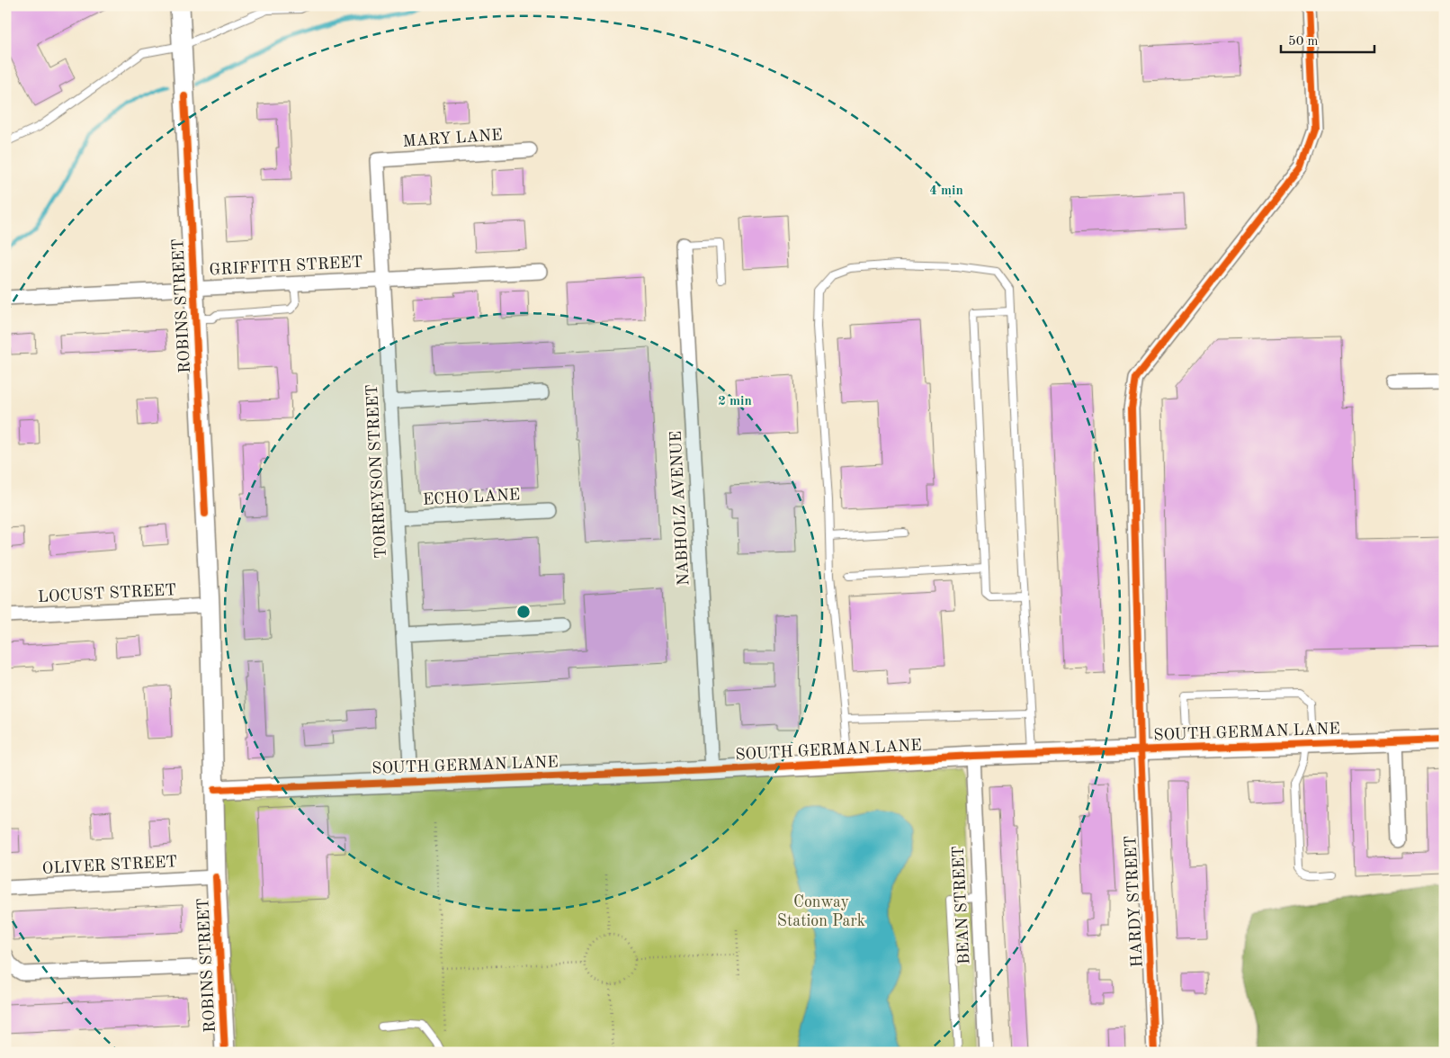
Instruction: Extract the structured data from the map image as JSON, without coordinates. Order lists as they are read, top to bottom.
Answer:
{
  "streets": {
    "street": [
      "MARY LANE",
      "GRIFFITH STREET",
      "ROBINS STREET",
      "TORREYSON STREET",
      "ECHO LANE",
      "NABHOLZ AVENUE",
      "LOCUST STREET",
      "SOUTH GERMAN LANE",
      "OLIVER STREET",
      "HARDY STREET",
      "BEAN STREET"
    ]
  },
  "crossings": [
    ["MARY LANE", "TORREYSON STREET"],
    ["GRIFFITH STREET", "ROBINS STREET"],
    ["GRIFFITH STREET", "TORREYSON STREET"],
    ["ROBINS STREET", "LOCUST STREET"],
    ["ROBINS STREET", "SOUTH GERMAN LANE"],
    ["ROBINS STREET", "OLIVER STREET"],
    ["TORREYSON STREET", "ECHO LANE"],
    ["TORREYSON STREET", "SOUTH GERMAN LANE"],
    ["NABHOLZ AVENUE", "SOUTH GERMAN LANE"],
    ["SOUTH GERMAN LANE", "HARDY STREET"],
    ["SOUTH GERMAN LANE", "BEAN STREET"]
  ],
  "parks": ["Conway Station Park"],
  "scale_bar": "50 m",
  "rings": ["4 min", "2 min"]
}
